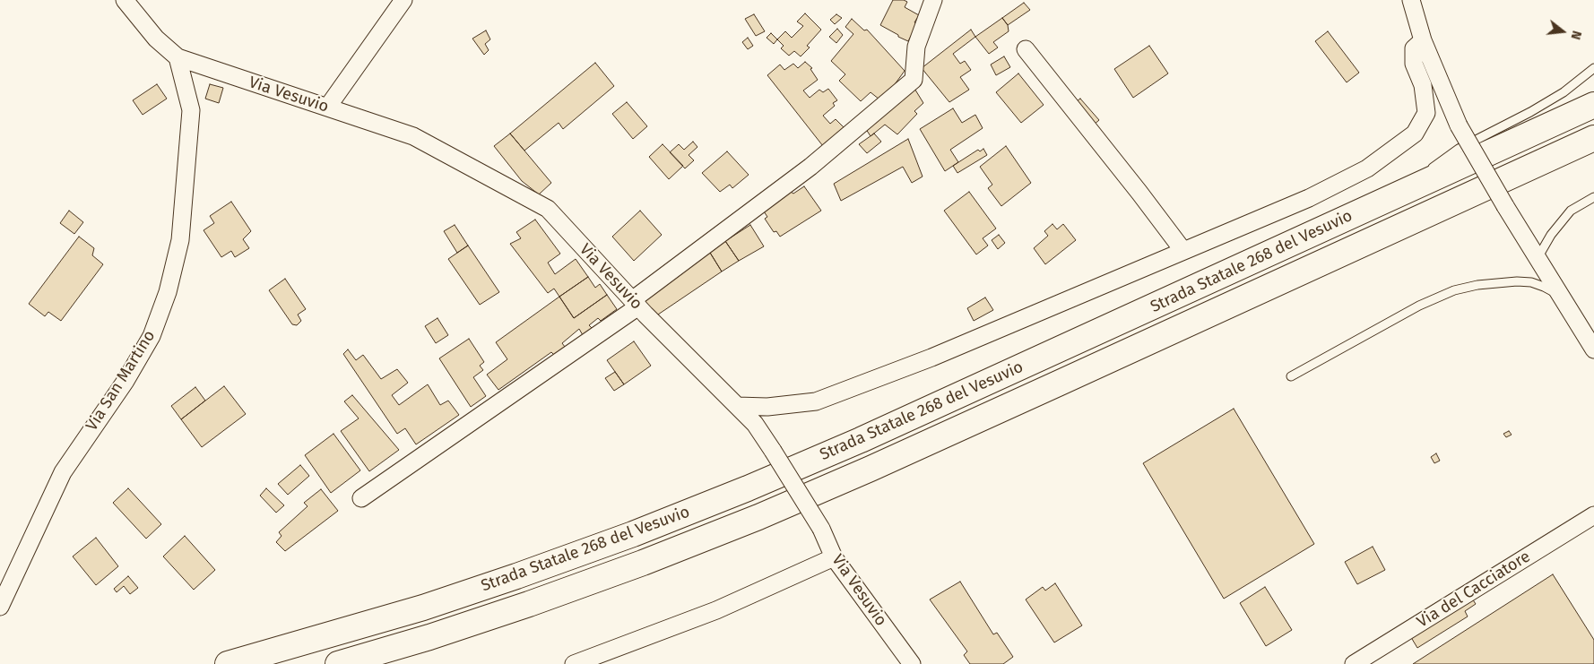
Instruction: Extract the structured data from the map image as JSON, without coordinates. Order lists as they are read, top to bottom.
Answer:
{
  "streets": {
    "highway": ["Strada Statale 268 del Vesuvio"],
    "street": ["Via Vesuvio", "Via San Martino", "Via del Cacciatore"]
  },
  "crossings": [
    ["Via Vesuvio", "Via San Martino"]
  ],
  "north": "right"
}
